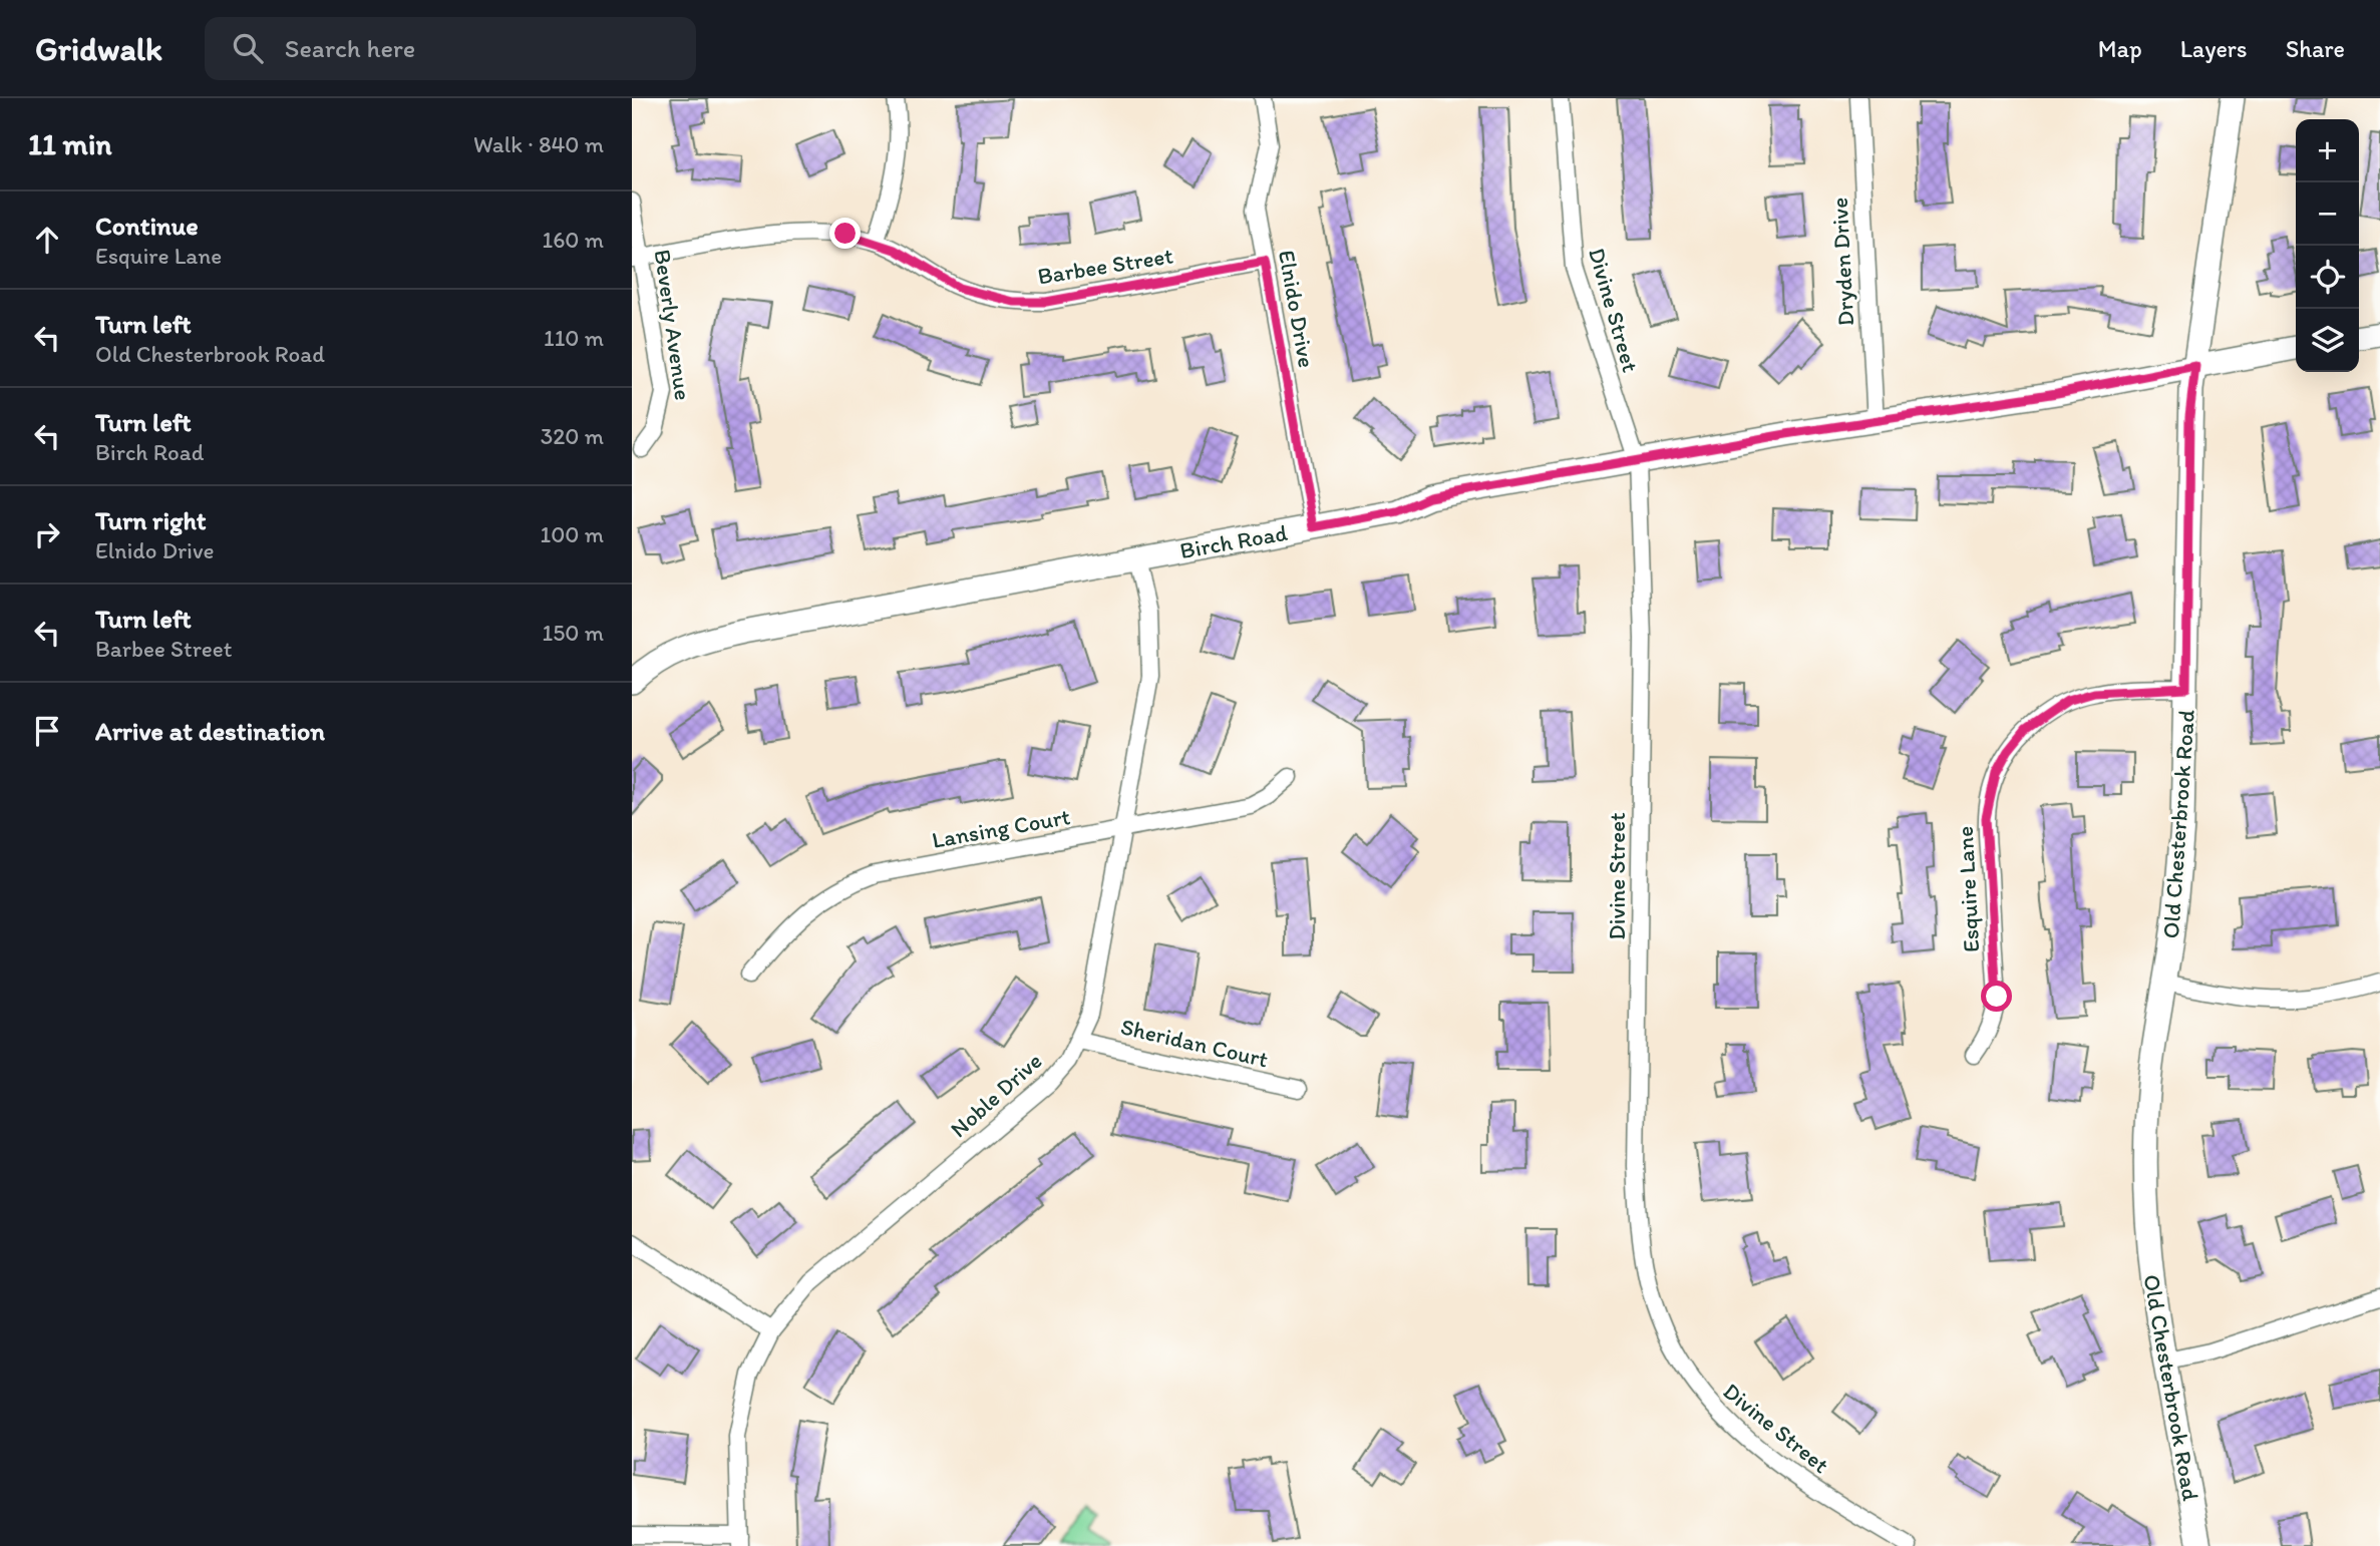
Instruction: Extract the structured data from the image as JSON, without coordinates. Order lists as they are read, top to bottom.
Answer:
{
  "streets": {
    "street": [
      "Dryden Drive",
      "Barbee Street",
      "Elnido Drive",
      "Divine Street",
      "Beverly Avenue",
      "Birch Road",
      "Old Chesterbrook Road",
      "Lansing Court",
      "Esquire Lane",
      "Sheridan Court",
      "Noble Drive"
    ]
  },
  "crossings": [
    ["Dryden Drive", "Birch Road"],
    ["Barbee Street", "Elnido Drive"],
    ["Barbee Street", "Beverly Avenue"],
    ["Elnido Drive", "Birch Road"],
    ["Divine Street", "Birch Road"],
    ["Birch Road", "Old Chesterbrook Road"],
    ["Birch Road", "Noble Drive"],
    ["Old Chesterbrook Road", "Esquire Lane"],
    ["Lansing Court", "Noble Drive"],
    ["Sheridan Court", "Noble Drive"]
  ],
  "page": {
    "header": "Gridwalk",
    "search": "Search here",
    "nav": ["Map", "Layers", "Share"],
    "heading": ["11 min", "Walk · 840 m"],
    "map_buttons": ["+", "−"],
    "list": [
      ["Continue", "Esquire Lane", "160 m"],
      ["Turn left", "Old Chesterbrook Road", "110 m"],
      ["Turn left", "Birch Road", "320 m"],
      ["Turn right", "Elnido Drive", "100 m"],
      ["Turn left", "Barbee Street", "150 m"],
      "Arrive at destination"
    ]
  }
}
